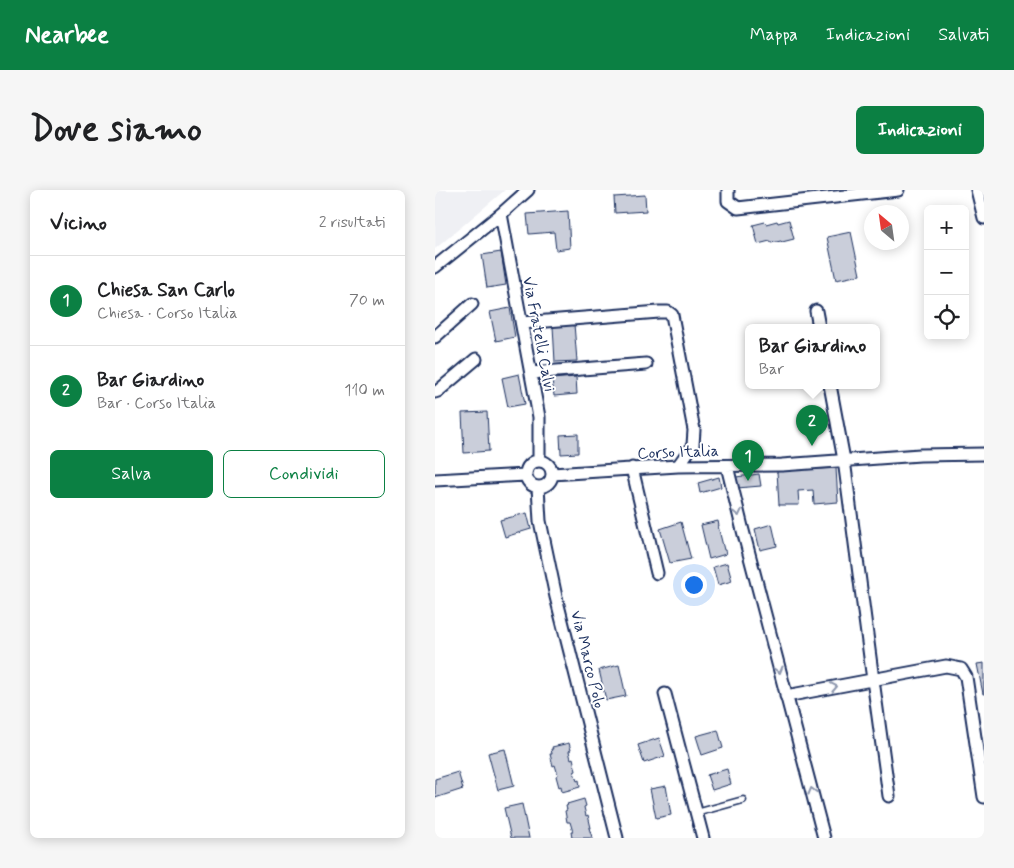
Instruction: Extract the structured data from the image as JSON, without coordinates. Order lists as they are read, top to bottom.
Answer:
{
  "streets": {
    "street": ["Via Fratelli Calvi", "Corso Italia", "Via Marco Polo"]
  },
  "crossings": [
    ["Via Fratelli Calvi", "Corso Italia"],
    ["Via Fratelli Calvi", "Via Marco Polo"],
    ["Corso Italia", "Via Marco Polo"]
  ],
  "north": "top left",
  "page": {
    "header": "Nearbee",
    "nav": ["Mappa", "Indicazioni", "Salvati"],
    "buttons": [
      "Indicazioni",
      ["Salva", "Condividi"]
    ],
    "title": "Dove siamo",
    "heading": ["Vicino", "2 risultati"],
    "map_buttons": ["+", "−"],
    "list": [
      {
        "mark": "1",
        "name": "Chiesa San Carlo",
        "note": "Chiesa · Corso Italia",
        "value": "70 m"
      },
      {
        "mark": "2",
        "name": "Bar Giardino",
        "note": "Bar · Corso Italia",
        "value": "110 m"
      }
    ],
    "popup": ["Bar Giardino", "Bar"],
    "pins": ["2", "1"]
  }
}
